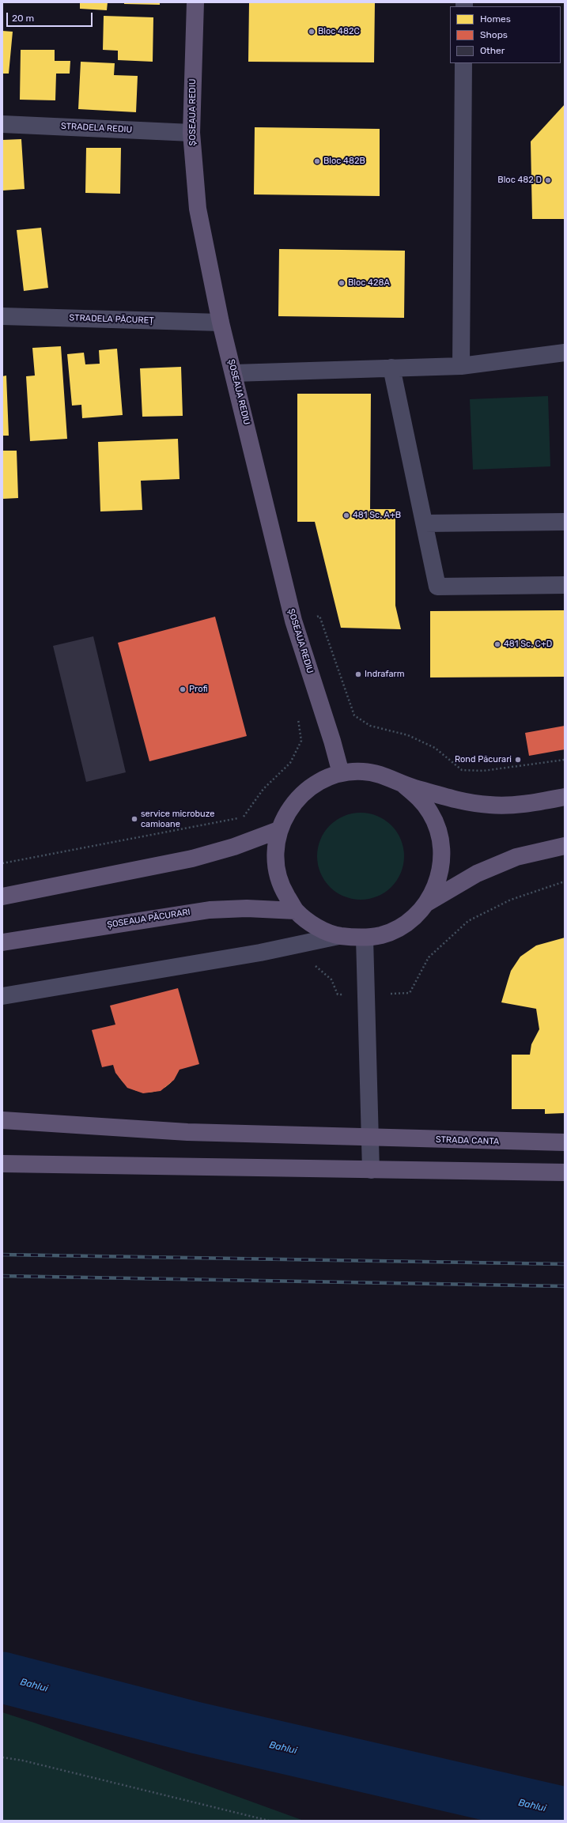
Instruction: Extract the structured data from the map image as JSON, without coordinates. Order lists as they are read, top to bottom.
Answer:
{
  "streets": {
    "main road": ["ȘOSEAUA REDIU", "ȘOSEAUA PĂCURARI", "STRADA CANTA"],
    "street": ["STRADELA REDIU", "STRADELA PĂCUREȚ"]
  },
  "crossings": [
    ["ȘOSEAUA REDIU", "STRADELA REDIU"],
    ["ȘOSEAUA REDIU", "STRADELA PĂCUREȚ"]
  ],
  "water": ["Bahlui"],
  "places": [
    "Bloc 482C",
    "Bloc 482B",
    "Bloc 482 D",
    "Bloc 428A",
    "481 Sc. A+B",
    "481 Sc. C+D",
    "Indrafarm",
    "Profi",
    "Rond Păcurari",
    "service microbuze camioane"
  ],
  "legend": ["Homes", "Shops", "Other"],
  "scale_bar": "20 m"
}
